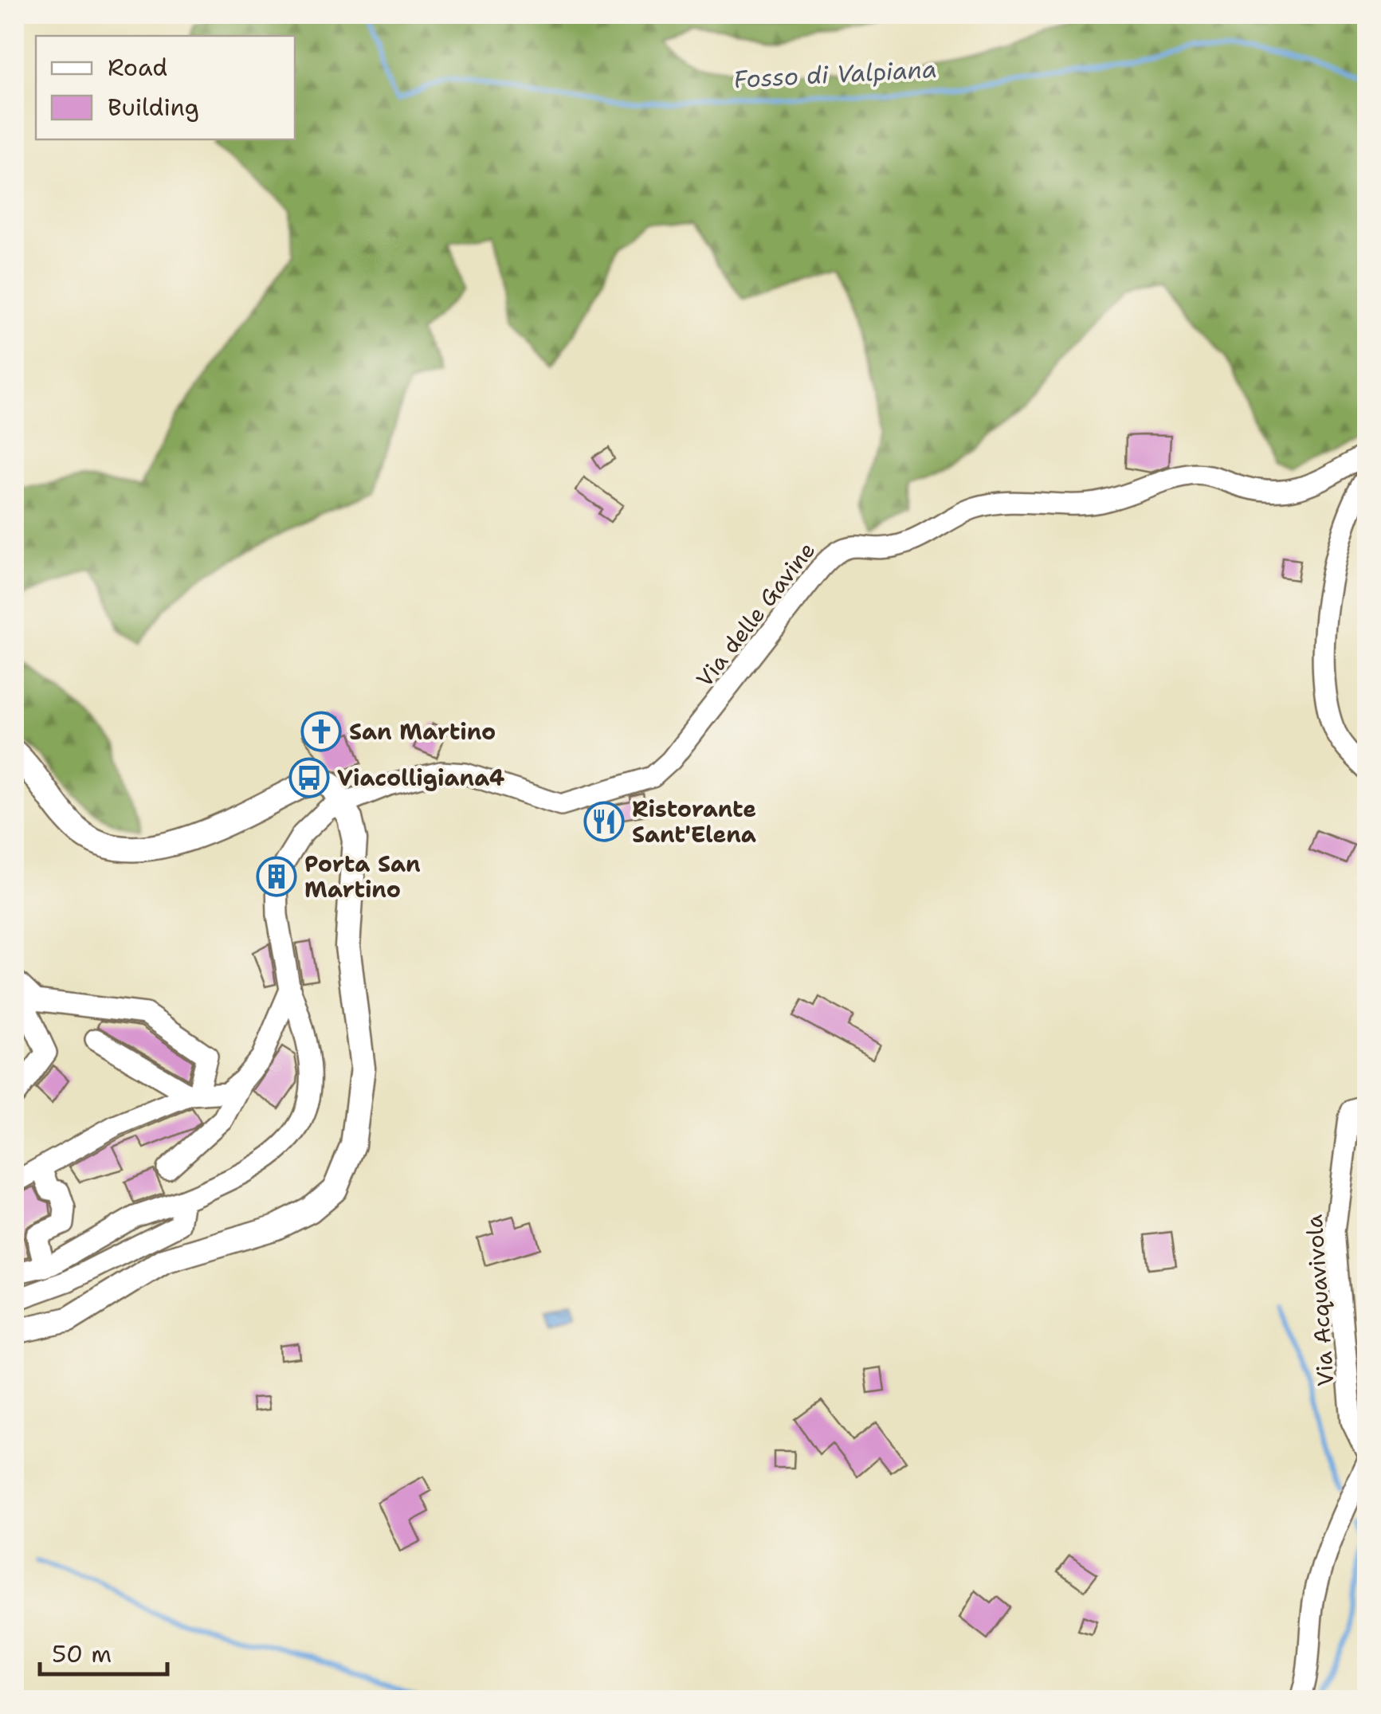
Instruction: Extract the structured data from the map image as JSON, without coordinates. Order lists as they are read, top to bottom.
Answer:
{
  "streets": {
    "street": ["Via delle Gavine", "Via Acquavivola"]
  },
  "water": ["Fosso di Valpiana"],
  "places": {
    "church": ["San Martino"],
    "bus stop": ["Viacolligiana4"],
    "restaurant": ["Ristorante Sant'Elena"],
    "building": ["Porta San Martino"]
  },
  "legend": ["Road", "Building"],
  "scale_bar": "50 m"
}
